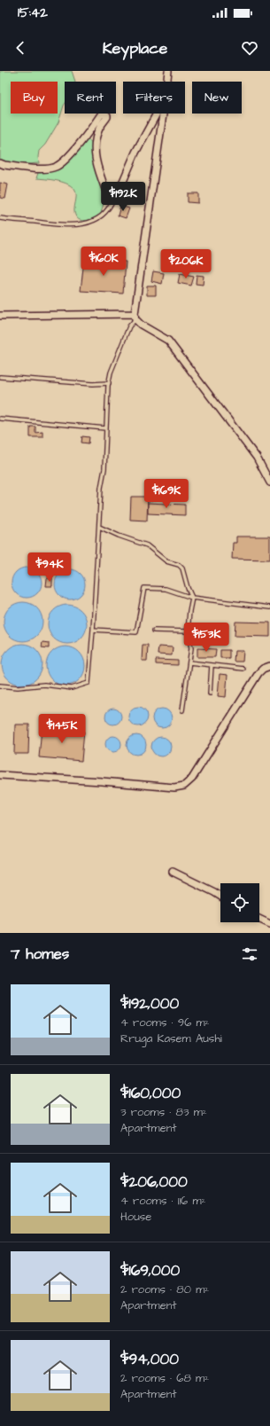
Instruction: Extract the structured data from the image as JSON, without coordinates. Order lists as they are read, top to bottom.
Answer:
{
  "page": {
    "status": "15:42",
    "header": "Keyplace",
    "chip": [
      "Buy",
      "Rent",
      "Filters",
      "New"
    ],
    "price": [
      "$192K",
      "$160K",
      "$206K",
      "$169K",
      "$94K",
      "$153K",
      "$145K"
    ],
    "heading": "7 homes",
    "list": [
      {
        "name": "$192,000",
        "note": "4 rooms · 96 m² · Rruga Kasem Aushi"
      },
      {
        "name": "$160,000",
        "note": "3 rooms · 83 m² · Apartment"
      },
      {
        "name": "$206,000",
        "note": "4 rooms · 116 m² · House"
      },
      {
        "name": "$169,000",
        "note": "2 rooms · 80 m² · Apartment"
      },
      {
        "name": "$94,000",
        "note": "2 rooms · 68 m² · Apartment"
      }
    ]
  }
}
